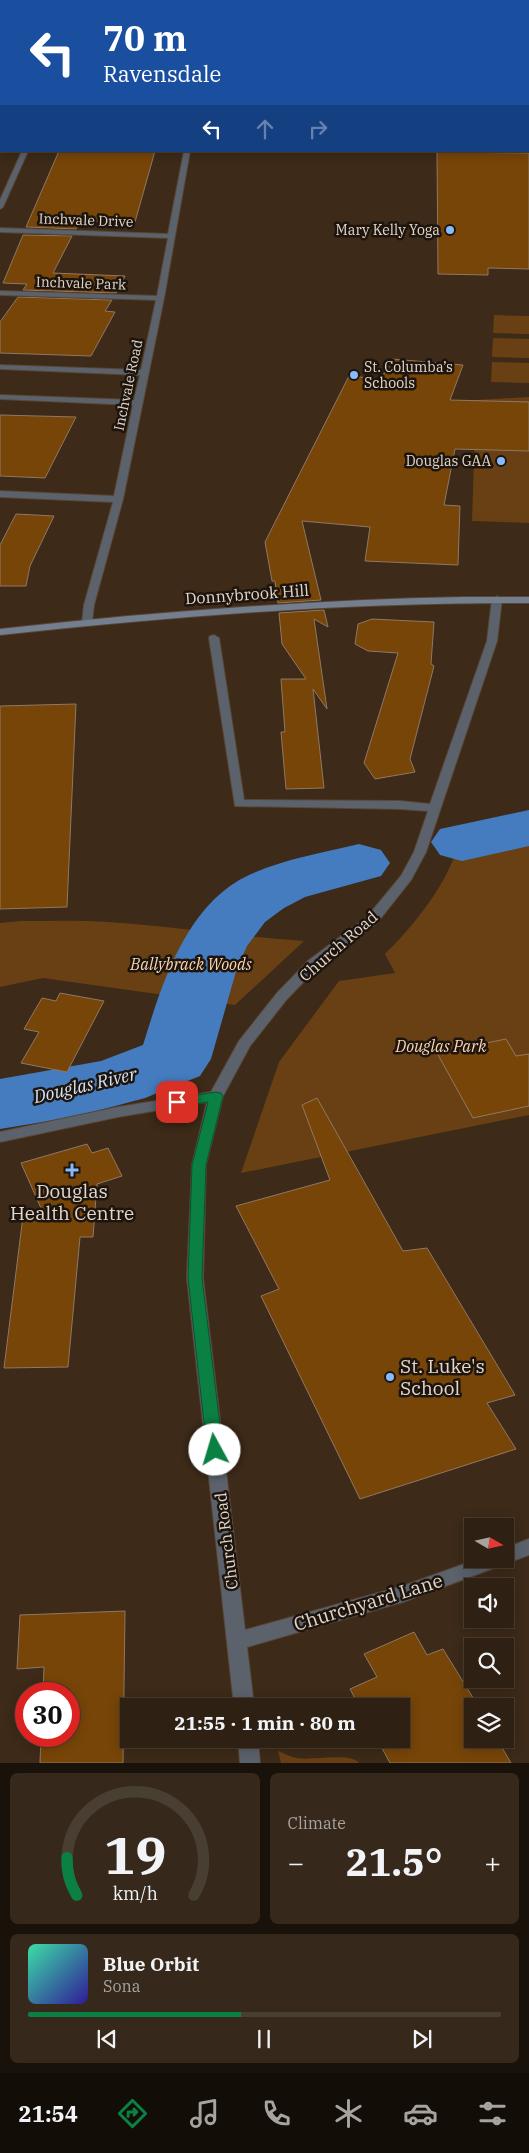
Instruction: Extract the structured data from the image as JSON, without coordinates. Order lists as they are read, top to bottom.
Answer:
{
  "streets": {
    "main road": ["Donnybrook Hill"],
    "street": [
      "Inchvale Drive",
      "Inchvale Park",
      "Inchvale Road",
      "Church Road",
      "Churchyard Lane"
    ]
  },
  "crossings": [
    ["Inchvale Drive", "Inchvale Road"],
    ["Inchvale Park", "Inchvale Road"],
    ["Inchvale Road", "Donnybrook Hill"],
    ["Donnybrook Hill", "Church Road"],
    ["Church Road", "Churchyard Lane"]
  ],
  "water": ["Douglas River"],
  "parks": ["Ballybrack Woods", "Douglas Park"],
  "places": {
    "other": [
      "Mary Kelly Yoga",
      "St. Columba’s Schools",
      "Douglas GAA",
      "St. Luke's School"
    ],
    "health": ["Douglas Health Centre"]
  },
  "north": "right",
  "page": {
    "turn": ["70 m", "Ravensdale"],
    "limit": "30",
    "trip": "21:55 · 1 min · 80 m",
    "tile": "Climate",
    "heat": ["−", "21.5°", "+"],
    "song": ["Blue Orbit", "Sona"],
    "tabs": "21:54",
    "gauge": ["19", "km/h"]
  }
}
